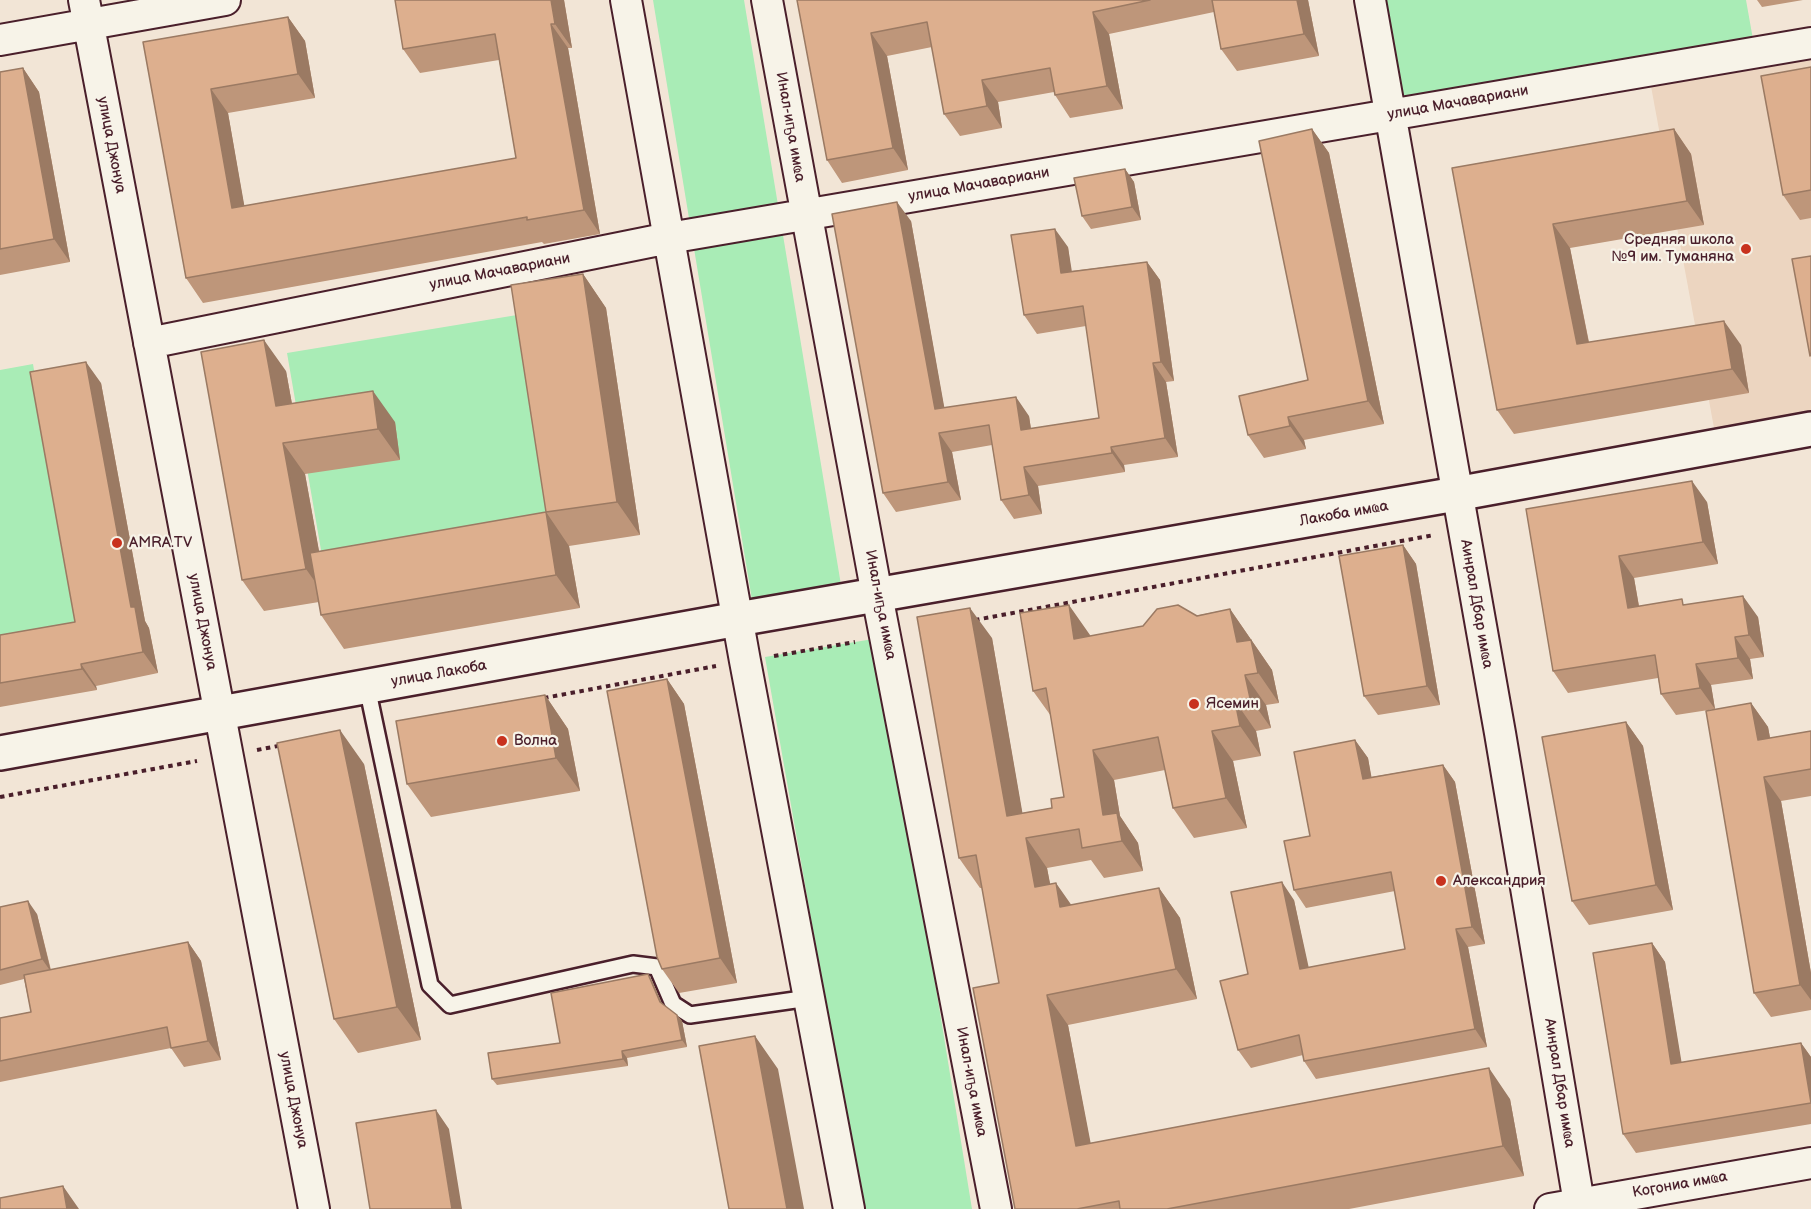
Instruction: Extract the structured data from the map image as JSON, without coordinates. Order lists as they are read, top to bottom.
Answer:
{
  "streets": {
    "main road": ["Лакоба имҩа", "улица Лакоба"],
    "street": [
      "улица Мачавариани",
      "Инал-иҧа имҩа",
      "улица Джонуа",
      "Аинрал Дбар имҩа",
      "Коӷониа имҩа"
    ]
  },
  "crossings": [
    ["улица Мачавариани", "Инал-иҧа имҩа"],
    ["улица Мачавариани", "улица Джонуа"],
    ["улица Мачавариани", "Аинрал Дбар имҩа"],
    ["Инал-иҧа имҩа", "Лакоба имҩа"],
    ["Инал-иҧа имҩа", "улица Лакоба"],
    ["улица Джонуа", "улица Лакоба"],
    ["Лакоба имҩа", "Аинрал Дбар имҩа"],
    ["Лакоба имҩа", "улица Лакоба"],
    ["Аинрал Дбар имҩа", "Коӷониа имҩа"]
  ],
  "places": [
    "Средняя школа №9 им. Туманяна",
    "AMRA.TV",
    "Ясемин",
    "Волна",
    "Александрия"
  ]
}
